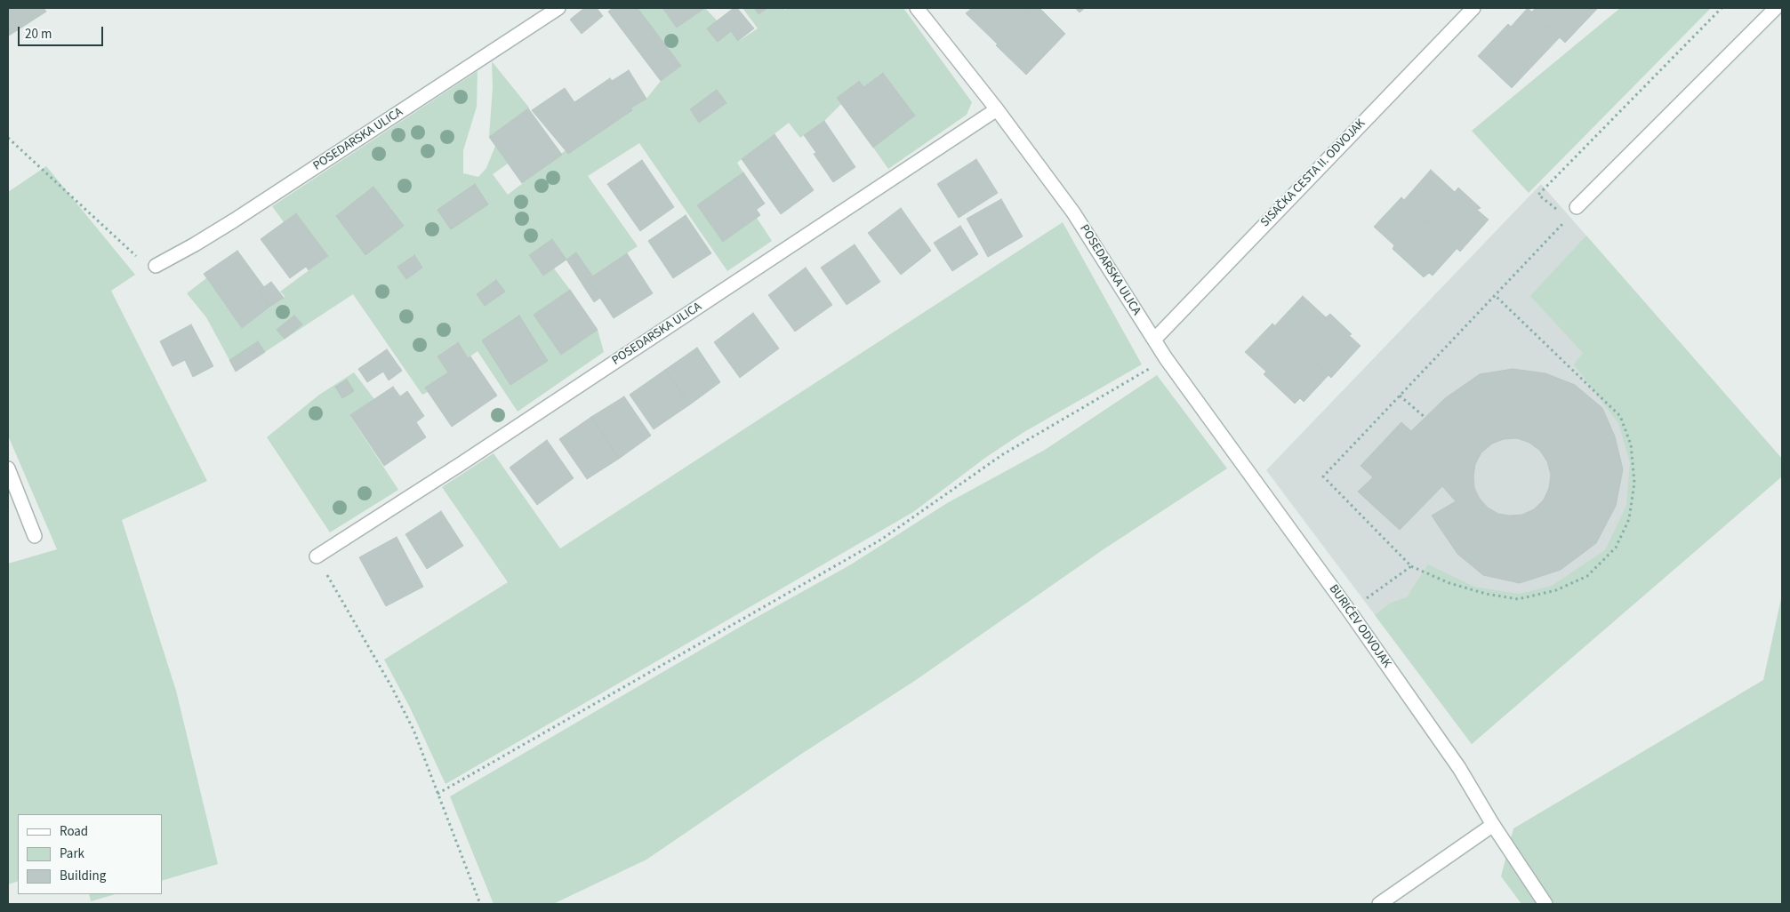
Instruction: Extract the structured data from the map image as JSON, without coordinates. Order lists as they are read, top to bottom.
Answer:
{
  "streets": {
    "street": ["POSEDARSKA ULICA", "SISAČKA CESTA II. ODVOJAK", "BURIĆEV ODVOJAK"]
  },
  "crossings": [
    ["POSEDARSKA ULICA", "SISAČKA CESTA II. ODVOJAK"],
    ["POSEDARSKA ULICA", "BURIĆEV ODVOJAK"]
  ],
  "legend": ["Road", "Park", "Building"],
  "scale_bar": "20 m"
}
